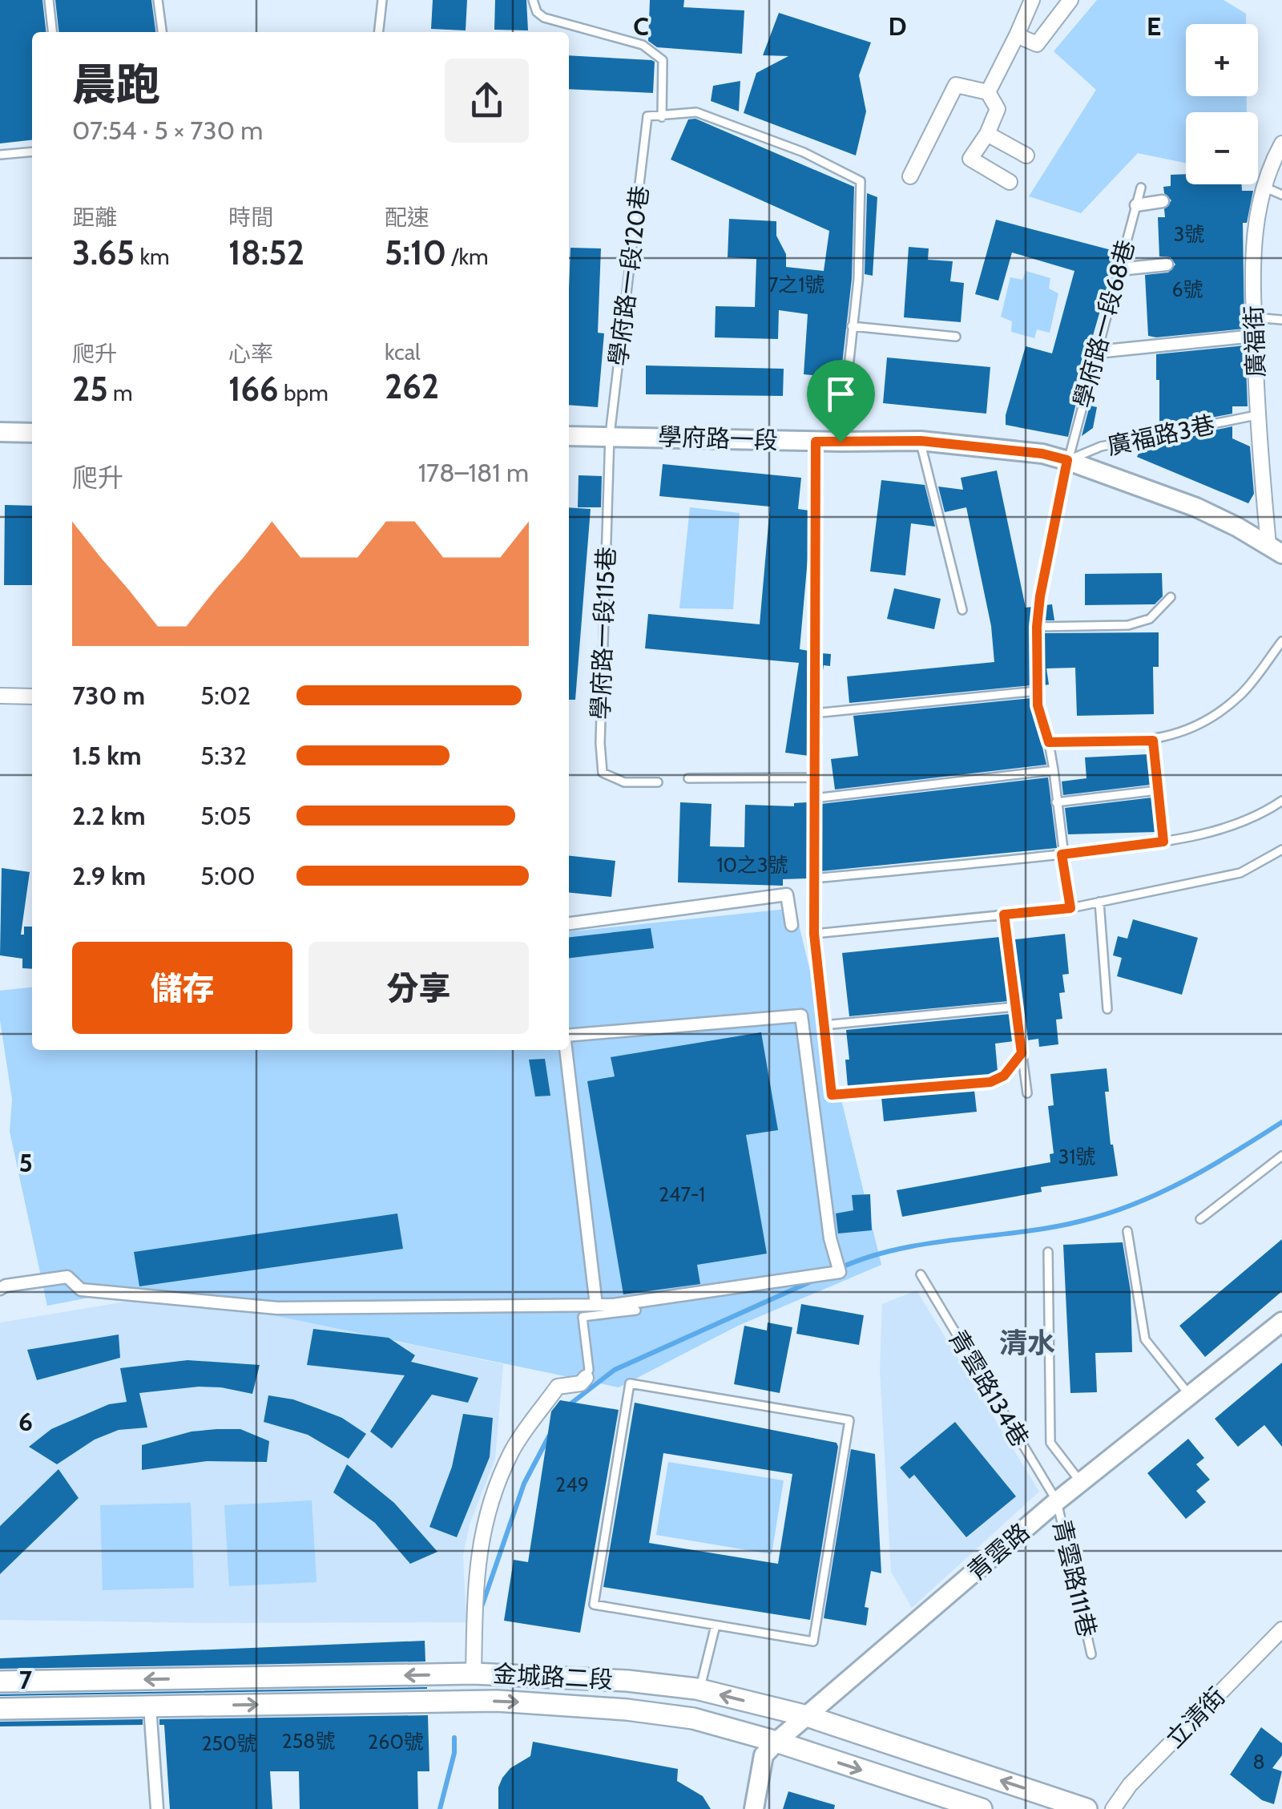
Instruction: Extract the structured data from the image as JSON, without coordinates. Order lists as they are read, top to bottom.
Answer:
{
  "streets": {
    "main road": ["金城路二段"],
    "street": [
      "廣福街",
      "學府路一段",
      "青雲路",
      "立清街"
    ],
    "lane": [
      "學府路一段120巷",
      "學府路一段68巷",
      "廣福路3巷",
      "學府路一段115巷",
      "青雲路134巷",
      "青雲路111巷"
    ]
  },
  "crossings": [
    ["學府路一段120巷", "學府路一段"],
    ["學府路一段120巷", "學府路一段115巷"],
    ["學府路一段68巷", "廣福路3巷"],
    ["學府路一段68巷", "學府路一段"],
    ["廣福街", "廣福路3巷"],
    ["廣福街", "學府路一段"],
    ["廣福路3巷", "學府路一段"],
    ["學府路一段", "學府路一段115巷"],
    ["青雲路134巷", "青雲路"],
    ["青雲路134巷", "青雲路111巷"],
    ["青雲路", "青雲路111巷"],
    ["青雲路", "金城路二段"]
  ],
  "districts": ["清水"],
  "house_numbers": [
    "3號",
    "7之1號",
    "6號",
    "10之3號",
    "31號",
    "247-1",
    "249",
    "258號",
    "260號",
    "250號",
    "8"
  ],
  "page": {
    "map_buttons": ["+", "−"],
    "heading": ["晨跑", "07:54 · 5 × 730 m"],
    "stats": [
      ["距離", "3.65 km"],
      ["時間", "18:52"],
      ["配速", "5:10 /km"],
      ["爬升", "25 m"],
      ["心率", "166 bpm"],
      ["kcal", "262"]
    ],
    "chart": ["爬升", "178–181 m"],
    "list": [
      {
        "name": "730 m",
        "note": "5:02"
      },
      {
        "name": "1.5 km",
        "note": "5:32"
      },
      {
        "name": "2.2 km",
        "note": "5:05"
      },
      {
        "name": "2.9 km",
        "note": "5:00"
      }
    ],
    "buttons": ["儲存", "分享"]
  },
  "grid": {
    "columns": ["C", "D", "E"],
    "rows": ["5", "6", "7"]
  }
}
